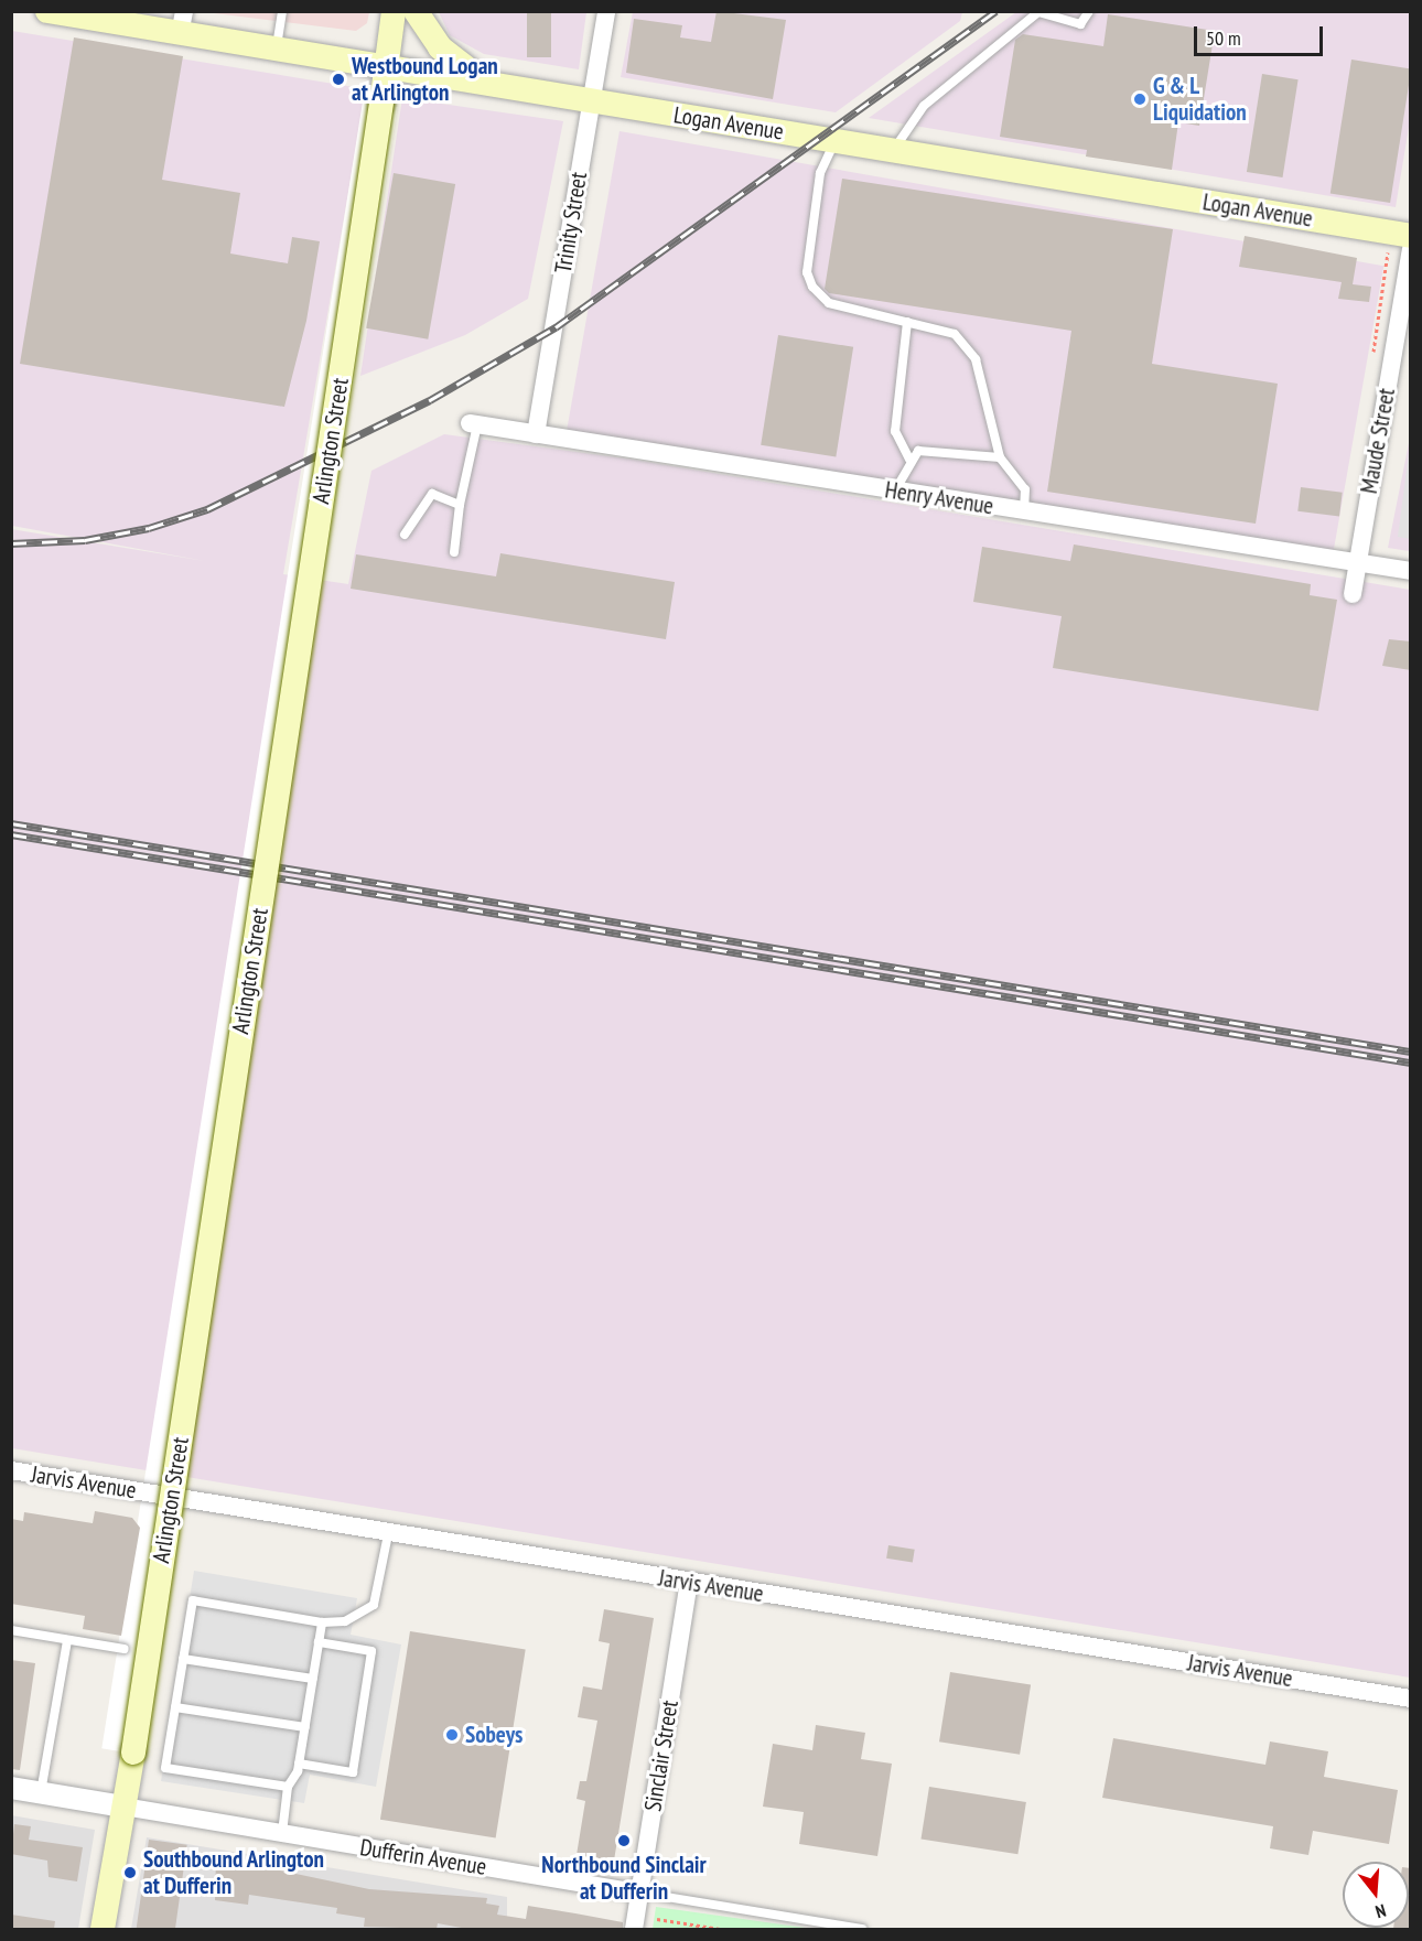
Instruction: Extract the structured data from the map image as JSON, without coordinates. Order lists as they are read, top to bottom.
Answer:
{
  "streets": {
    "main road": ["Logan Avenue", "Arlington Street"],
    "street": [
      "Trinity Street",
      "Maude Street",
      "Henry Avenue",
      "Jarvis Avenue",
      "Sinclair Street",
      "Dufferin Avenue"
    ]
  },
  "crossings": [
    ["Logan Avenue", "Trinity Street"],
    ["Logan Avenue", "Arlington Street"],
    ["Trinity Street", "Henry Avenue"],
    ["Arlington Street", "Dufferin Avenue"],
    ["Maude Street", "Henry Avenue"],
    ["Jarvis Avenue", "Sinclair Street"],
    ["Sinclair Street", "Dufferin Avenue"]
  ],
  "places": [
    "Westbound Logan at Arlington",
    "G & L Liquidation",
    "Sobeys",
    "Northbound Sinclair at Dufferin",
    "Southbound Arlington at Dufferin"
  ],
  "scale_bar": "50 m",
  "north": "bottom"
}
